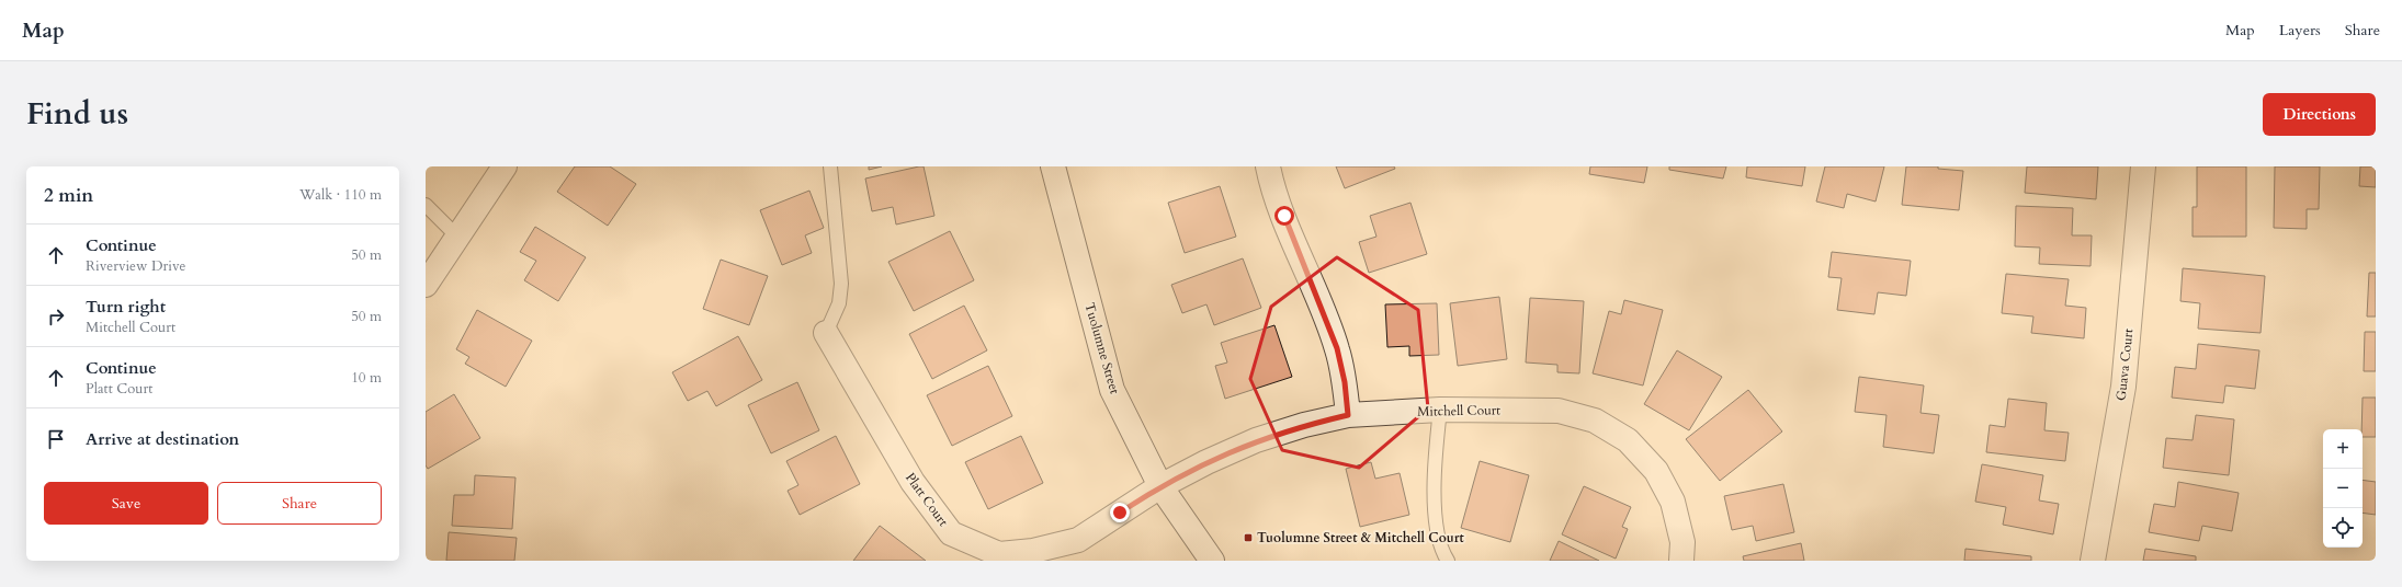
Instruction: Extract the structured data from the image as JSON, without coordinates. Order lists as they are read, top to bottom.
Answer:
{
  "streets": {
    "street": [
      "Tuolumne Street",
      "Guava Court",
      "Mitchell Court",
      "Platt Court"
    ]
  },
  "crossings": [
    ["Tuolumne Street", "Mitchell Court"],
    ["Tuolumne Street", "Platt Court"],
    ["Mitchell Court", "Platt Court"]
  ],
  "places": {
    "transit": ["Tuolumne Street & Mitchell Court"]
  },
  "page": {
    "header": "Map",
    "nav": ["Map", "Layers", "Share"],
    "title": "Find us",
    "buttons": [
      "Directions",
      ["Save", "Share"]
    ],
    "heading": ["2 min", "Walk · 110 m"],
    "list": [
      ["Continue", "Riverview Drive", "50 m"],
      ["Turn right", "Mitchell Court", "50 m"],
      ["Continue", "Platt Court", "10 m"],
      "Arrive at destination"
    ],
    "map_buttons": ["+", "−"]
  }
}
